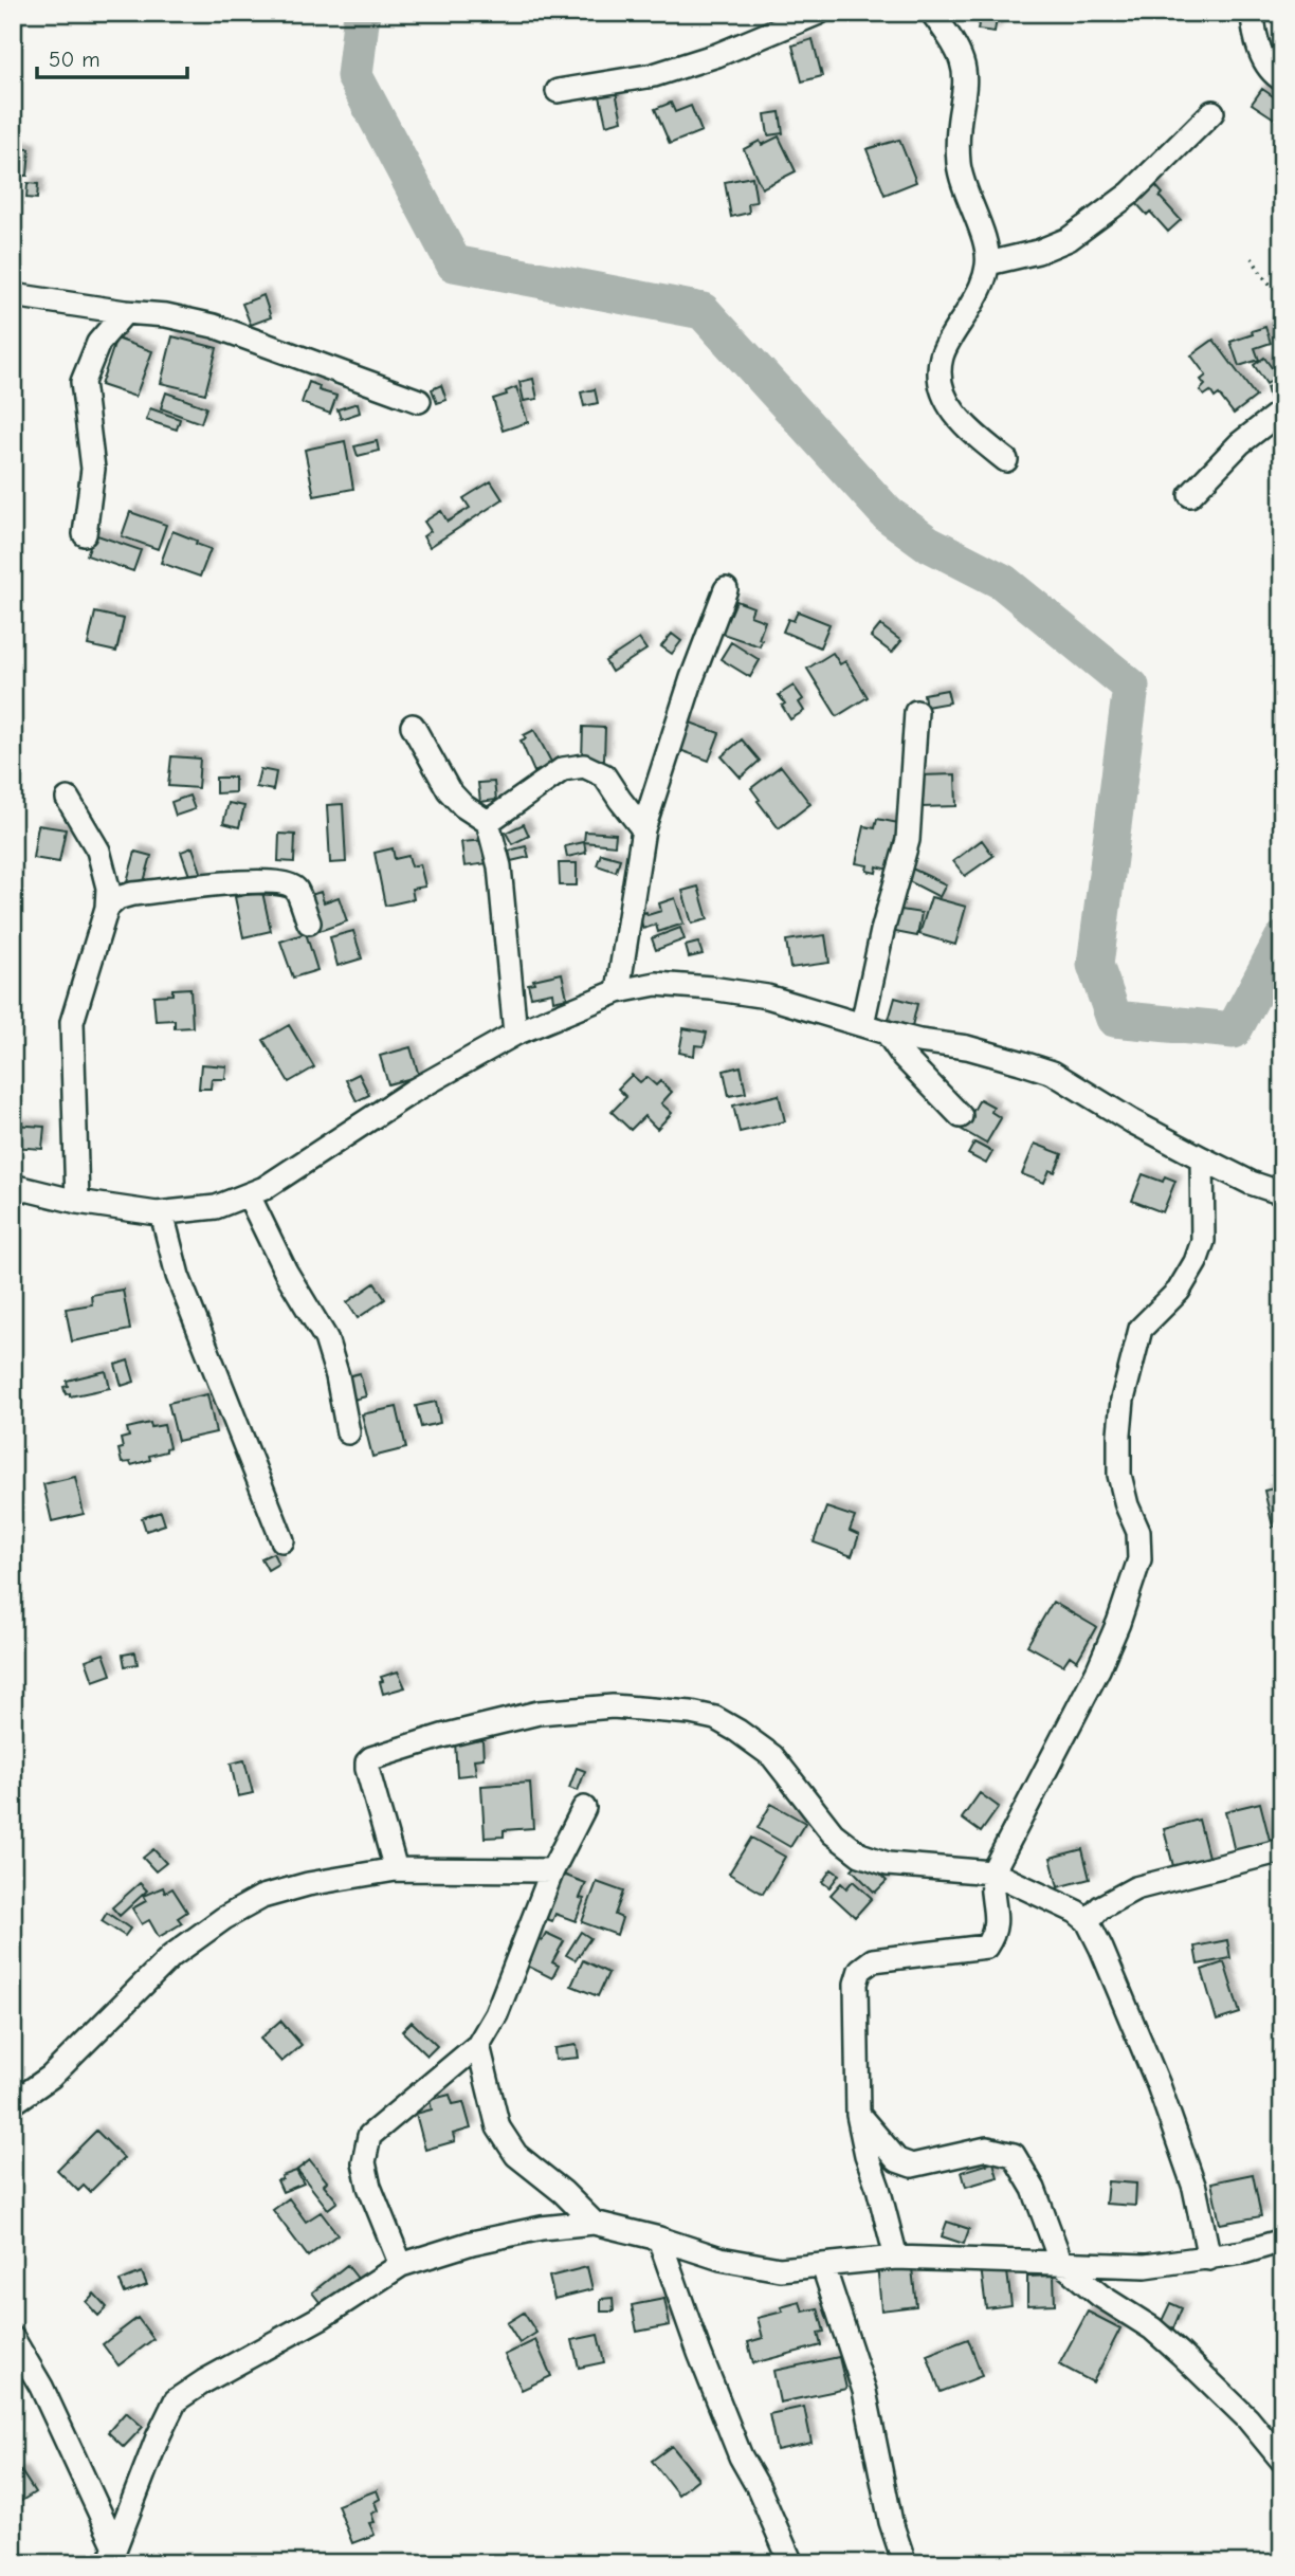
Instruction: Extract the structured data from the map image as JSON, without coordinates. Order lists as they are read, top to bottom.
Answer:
{
  "scale_bar": "50 m"
}
